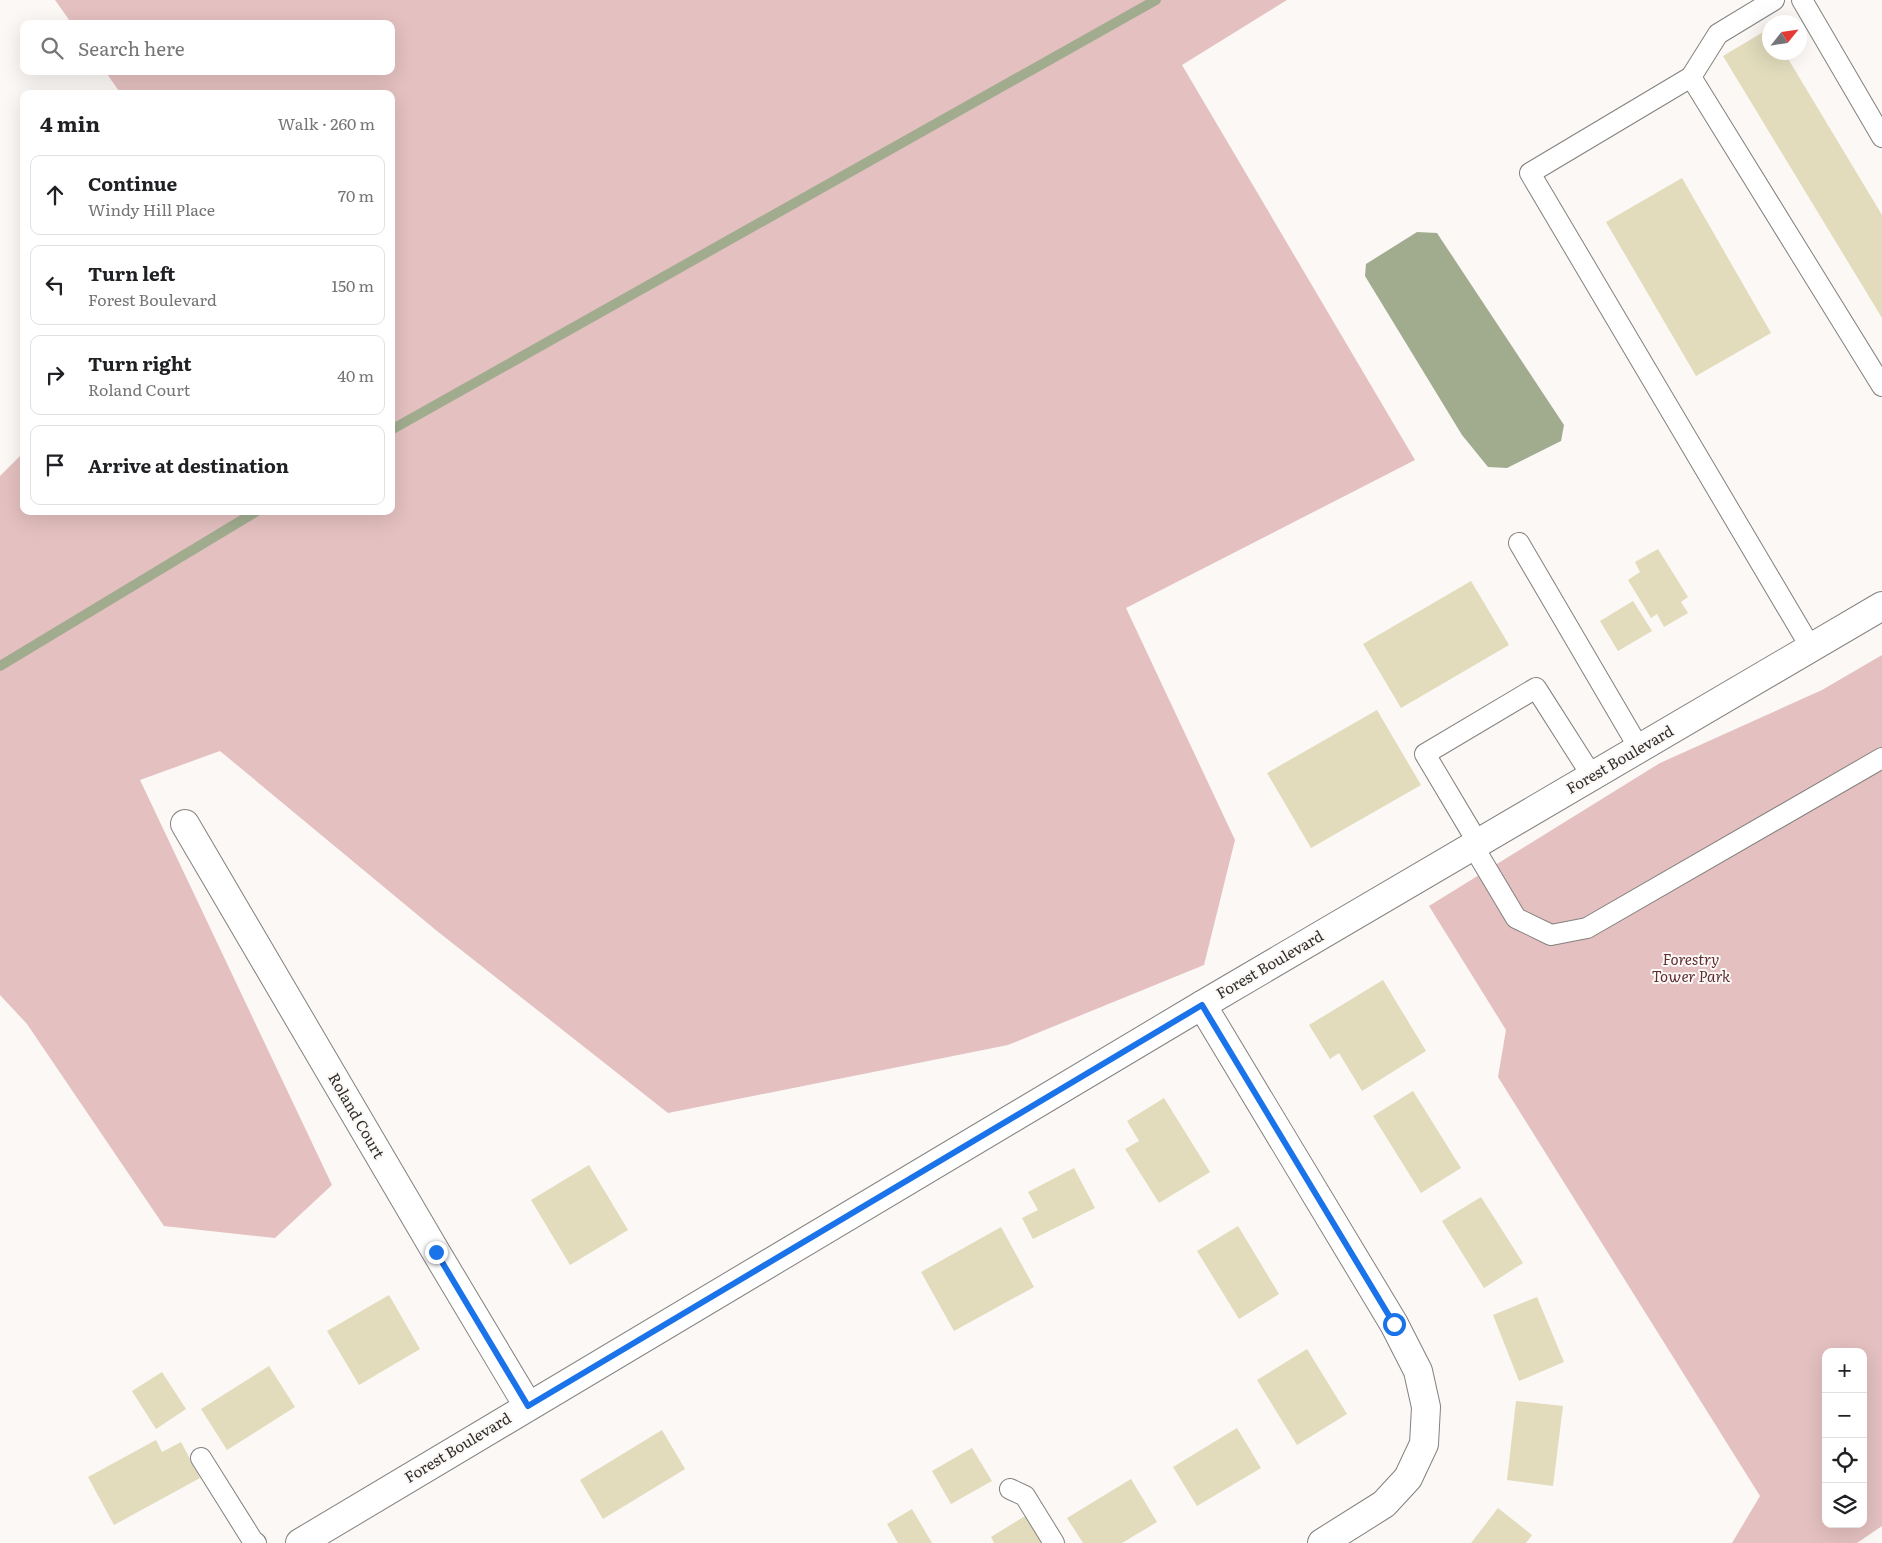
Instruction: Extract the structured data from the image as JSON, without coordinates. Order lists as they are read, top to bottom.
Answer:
{
  "streets": {
    "street": ["Forest Boulevard", "Roland Court"]
  },
  "crossings": [
    ["Forest Boulevard", "Roland Court"]
  ],
  "parks": ["Forestry Tower Park"],
  "north": "top right",
  "page": {
    "search": "Search here",
    "heading": ["4 min", "Walk · 260 m"],
    "list": [
      ["Continue", "Windy Hill Place", "70 m"],
      ["Turn left", "Forest Boulevard", "150 m"],
      ["Turn right", "Roland Court", "40 m"],
      "Arrive at destination"
    ],
    "map_buttons": ["+", "−"]
  }
}
